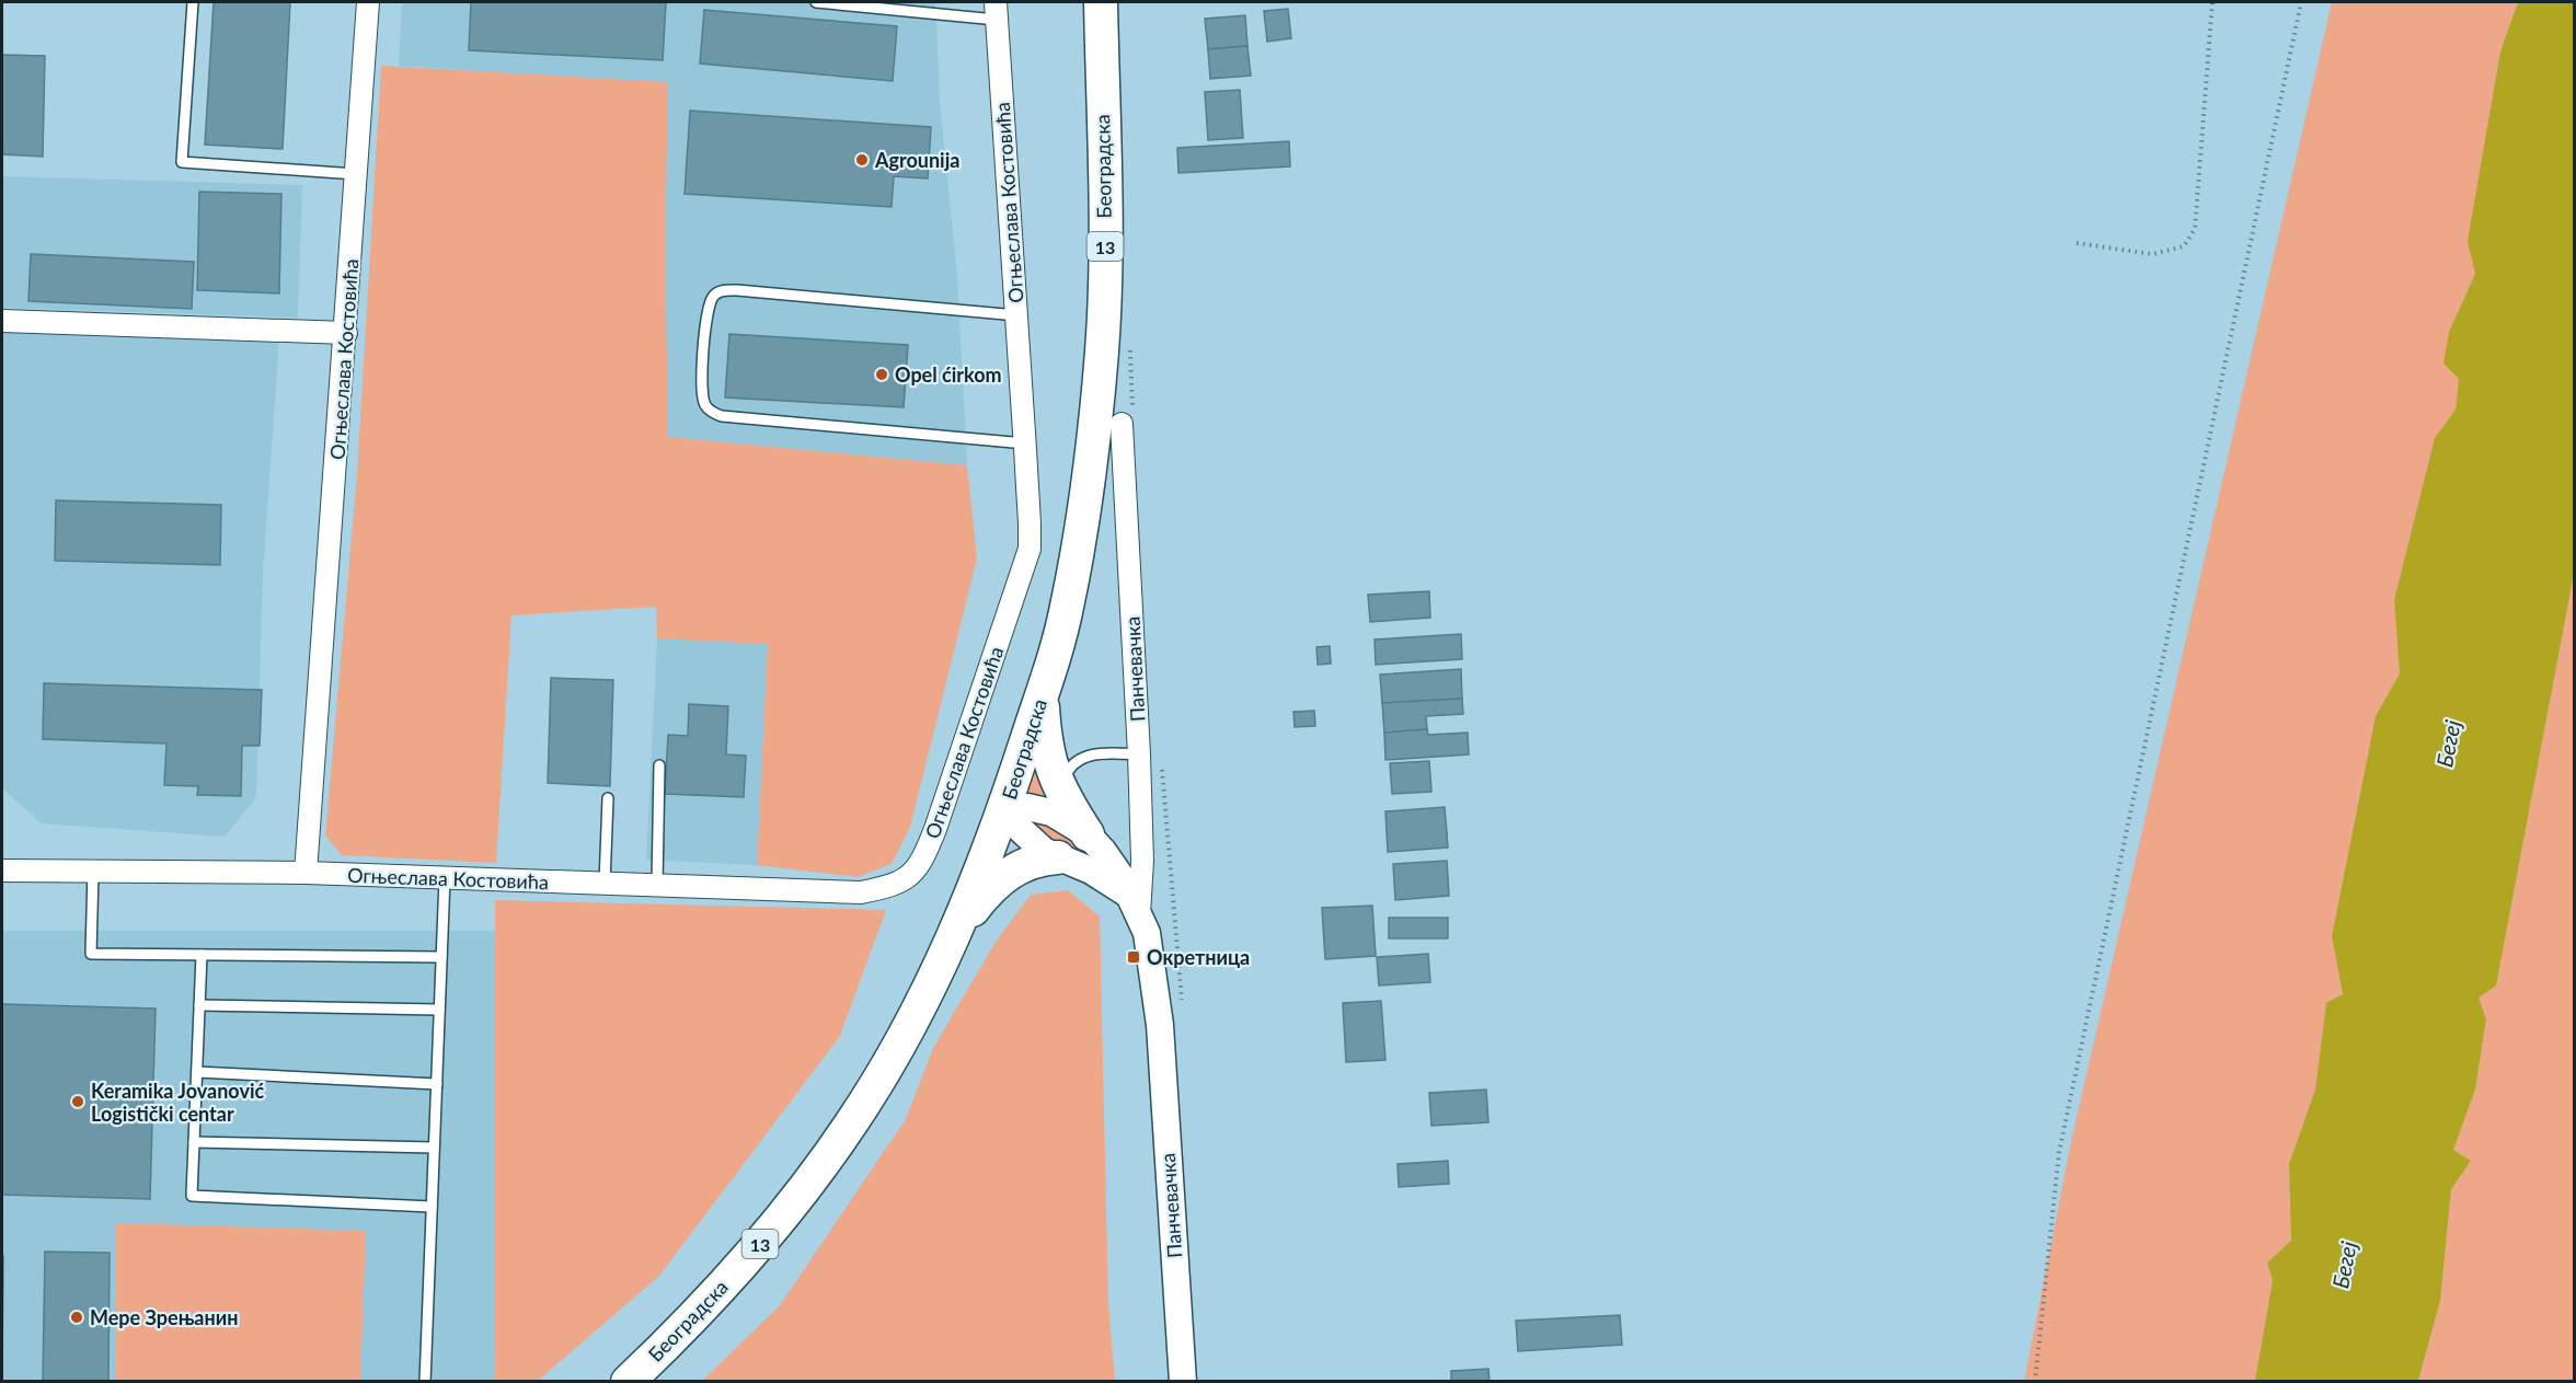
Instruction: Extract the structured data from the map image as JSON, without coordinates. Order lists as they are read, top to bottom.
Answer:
{
  "streets": {
    "main road": ["Београдска", "13"],
    "street": ["Огњеслава Костовића", "Панчевачка"]
  },
  "water": ["Бегеј"],
  "places": {
    "other": [
      "Agrounija",
      "Opel ćirkom",
      "Keramika Jovanović Logistički centar",
      "Мере Зрењанин"
    ],
    "transit": ["Окретница"]
  }
}
